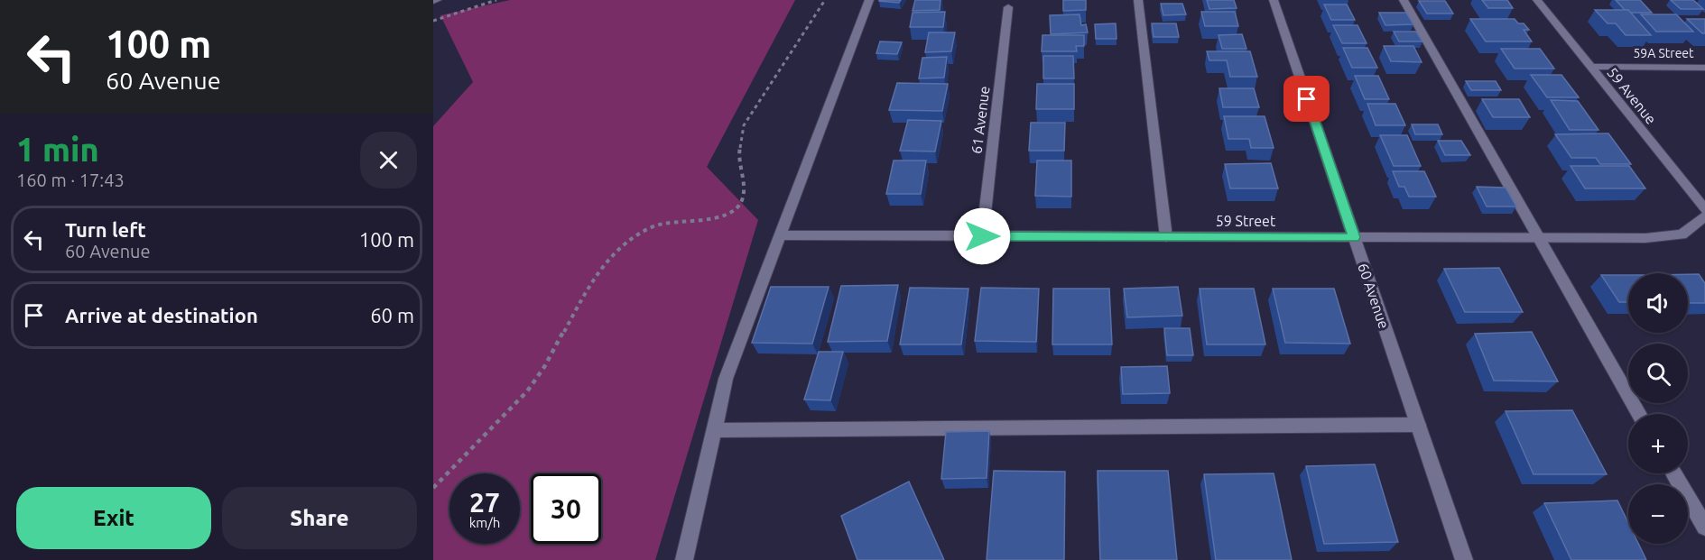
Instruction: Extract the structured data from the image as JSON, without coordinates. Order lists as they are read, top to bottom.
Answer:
{
  "streets": {
    "street": [
      "59A Street",
      "59 Avenue",
      "61 Avenue",
      "59 Street",
      "60 Avenue"
    ]
  },
  "crossings": [
    ["59A Street", "59 Avenue"],
    ["61 Avenue", "59 Street"],
    ["59 Street", "60 Avenue"]
  ],
  "page": {
    "turn": ["100 m", "60 Avenue"],
    "heading": ["1 min", "160 m · 17:43"],
    "list": [
      {
        "name": "Turn left",
        "note": "60 Avenue",
        "value": "100 m"
      },
      {
        "name": "Arrive at destination",
        "value": "60 m"
      }
    ],
    "map_buttons": ["+", "−"],
    "speed": "27 km/h",
    "limit": "30",
    "buttons": ["Exit", "Share"]
  }
}
